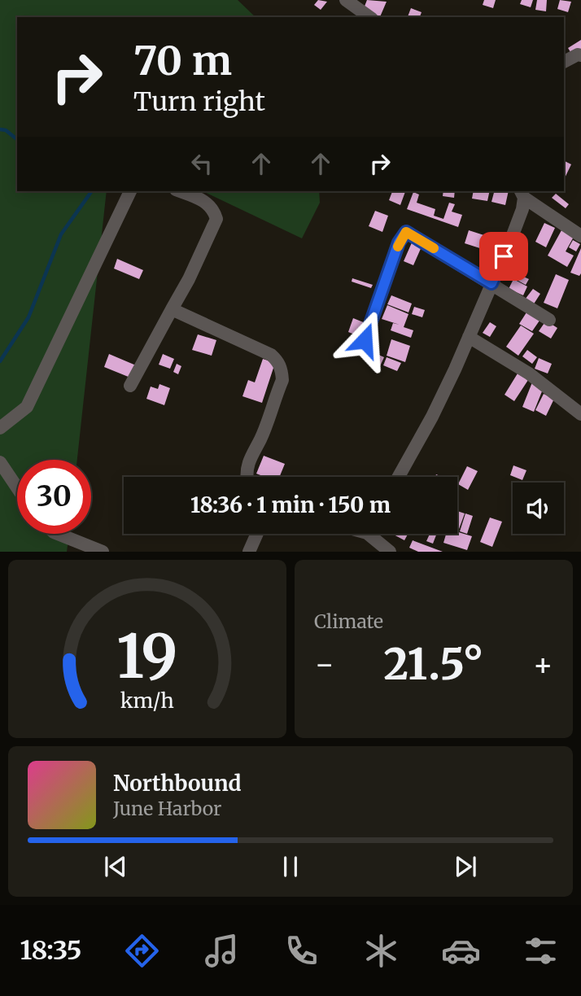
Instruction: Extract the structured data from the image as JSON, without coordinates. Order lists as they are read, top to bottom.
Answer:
{
  "page": {
    "turn": ["70 m", "Turn right"],
    "limit": "30",
    "trip": "18:36 · 1 min · 150 m",
    "tile": "Climate",
    "heat": ["−", "21.5°", "+"],
    "song": ["Northbound", "June Harbor"],
    "tabs": "18:35",
    "gauge": ["19", "km/h"]
  }
}
